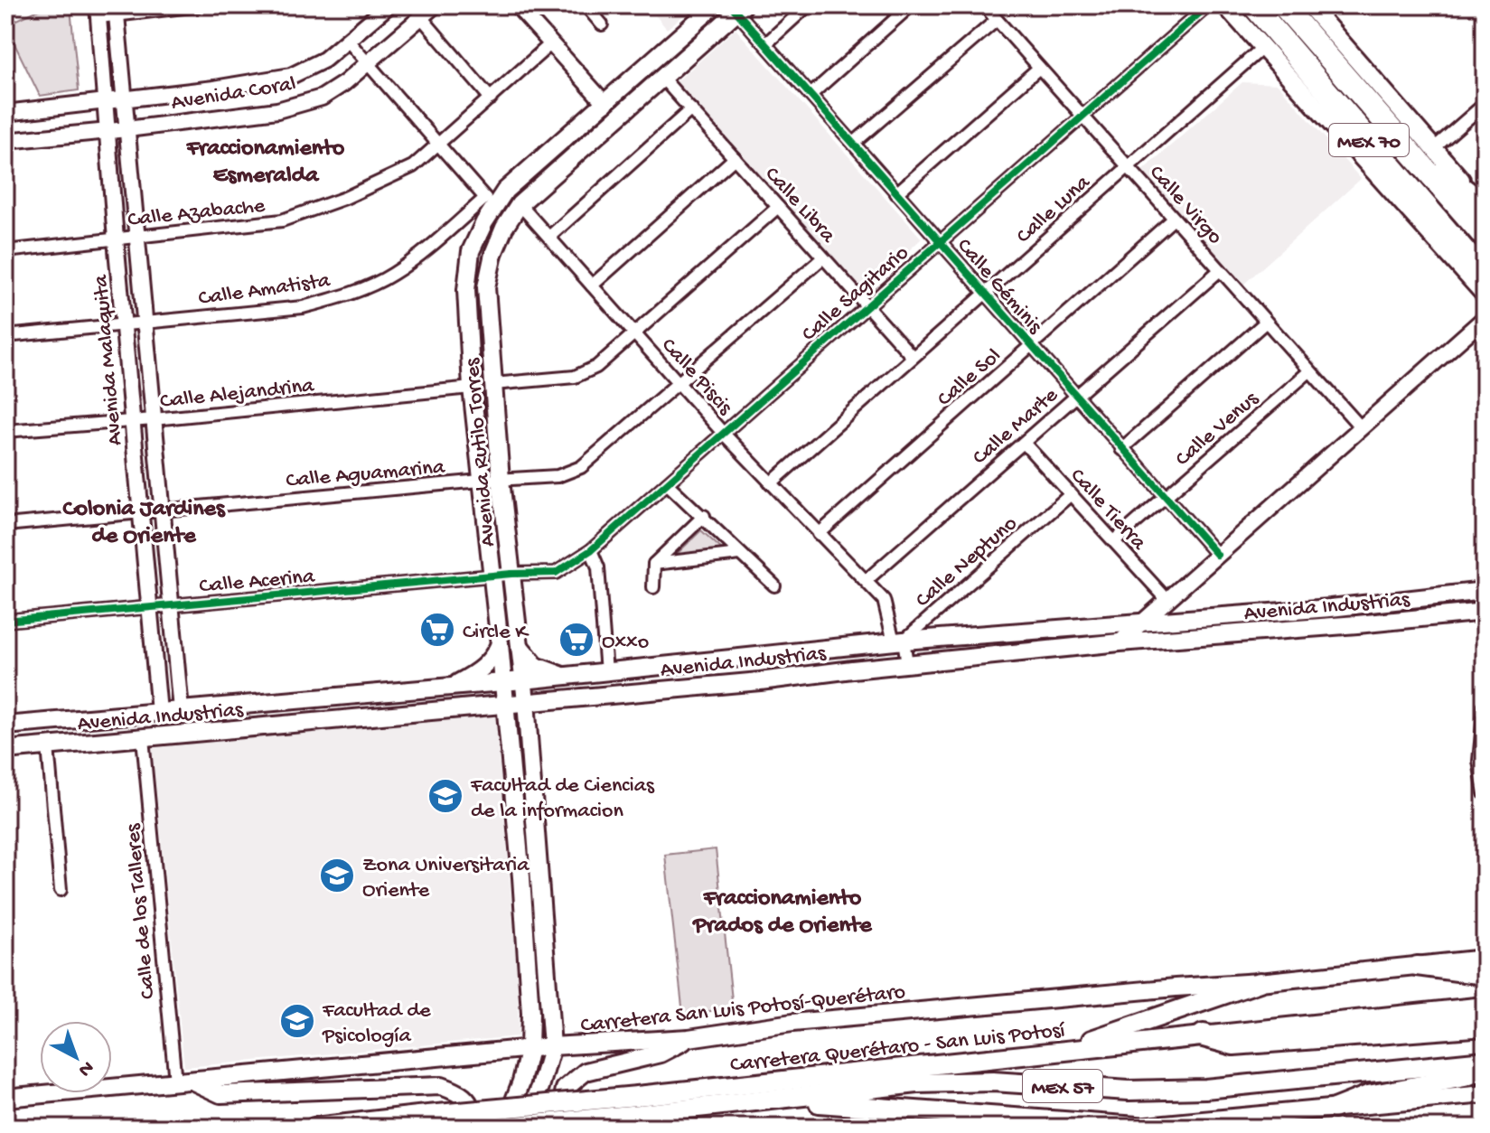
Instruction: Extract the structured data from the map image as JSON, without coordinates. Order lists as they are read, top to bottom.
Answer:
{
  "streets": {
    "highway": ["MEX 70", "Carretera Querétaro - San Luis Potosí", "MEX 57"],
    "main road": ["Avenida Rutilo Torres", "Avenida Industrias", "Carretera San Luis Potosí-Querétaro"],
    "street": [
      "Avenida Coral",
      "Calle Libra",
      "Calle Virgo",
      "Calle Luna",
      "Calle Azabache",
      "Calle Géminis",
      "Calle Amatista",
      "Calle Sagitario",
      "Avenida Malaquita",
      "Calle Piscis",
      "Calle Sol",
      "Calle Alejandrina",
      "Calle Marte",
      "Calle Venus",
      "Calle Aguamarina",
      "Calle Tierra",
      "Calle Neptuno",
      "Calle Acerina",
      "Calle de los Talleres"
    ]
  },
  "crossings": [
    ["Avenida Coral", "Avenida Malaquita"],
    ["Calle Libra", "Calle Luna"],
    ["Calle Libra", "Calle Sagitario"],
    ["Calle Libra", "Avenida Rutilo Torres"],
    ["Calle Libra", "Calle Aguamarina"],
    ["Calle Virgo", "Calle Luna"],
    ["Calle Virgo", "Calle Sagitario"],
    ["Calle Virgo", "Calle Sol"],
    ["Calle Virgo", "Calle Marte"],
    ["Calle Virgo", "Calle Venus"],
    ["Calle Luna", "Calle Géminis"],
    ["Calle Luna", "Calle Piscis"],
    ["Calle Azabache", "Avenida Malaquita"],
    ["Calle Géminis", "Calle Sagitario"],
    ["Calle Géminis", "Calle Sol"],
    ["Calle Géminis", "Calle Marte"],
    ["Calle Géminis", "Calle Venus"],
    ["Calle Géminis", "Avenida Rutilo Torres"],
    ["Calle Amatista", "Avenida Malaquita"],
    ["Calle Amatista", "Avenida Rutilo Torres"],
    ["Calle Sagitario", "Calle Piscis"],
    ["Calle Sagitario", "Avenida Rutilo Torres"],
    ["Calle Sagitario", "Calle Acerina"],
    ["Avenida Malaquita", "Calle Alejandrina"],
    ["Avenida Malaquita", "Calle Aguamarina"],
    ["Avenida Malaquita", "Calle Acerina"],
    ["Avenida Malaquita", "Avenida Industrias"],
    ["Calle Piscis", "Calle Sol"],
    ["Calle Piscis", "Calle Marte"],
    ["Calle Piscis", "Avenida Rutilo Torres"],
    ["Calle Piscis", "Calle Aguamarina"],
    ["Calle Piscis", "Calle Neptuno"],
    ["Calle Piscis", "Avenida Industrias"],
    ["Calle Alejandrina", "Avenida Rutilo Torres"],
    ["Calle Marte", "Calle Tierra"],
    ["Calle Venus", "Calle Tierra"],
    ["Avenida Rutilo Torres", "Calle Aguamarina"],
    ["Avenida Rutilo Torres", "Calle Acerina"],
    ["Avenida Rutilo Torres", "Avenida Industrias"],
    ["Avenida Rutilo Torres", "Carretera San Luis Potosí-Querétaro"],
    ["Calle Tierra", "Calle Neptuno"],
    ["Calle Neptuno", "Avenida Industrias"],
    ["Avenida Industrias", "Calle de los Talleres"],
    ["Calle de los Talleres", "Carretera San Luis Potosí-Querétaro"]
  ],
  "districts": ["Fraccionamiento Esmeralda", "Colonia Jardines de Oriente", "Fraccionamiento Prados de Oriente"],
  "places": {
    "supermarket": ["Circle K", "Oxxo"],
    "school or university": ["Facultad de Ciencias de la informacion", "Zona Universitaria Oriente", "Facultad de Psicología"]
  },
  "north": "bottom right"
}
